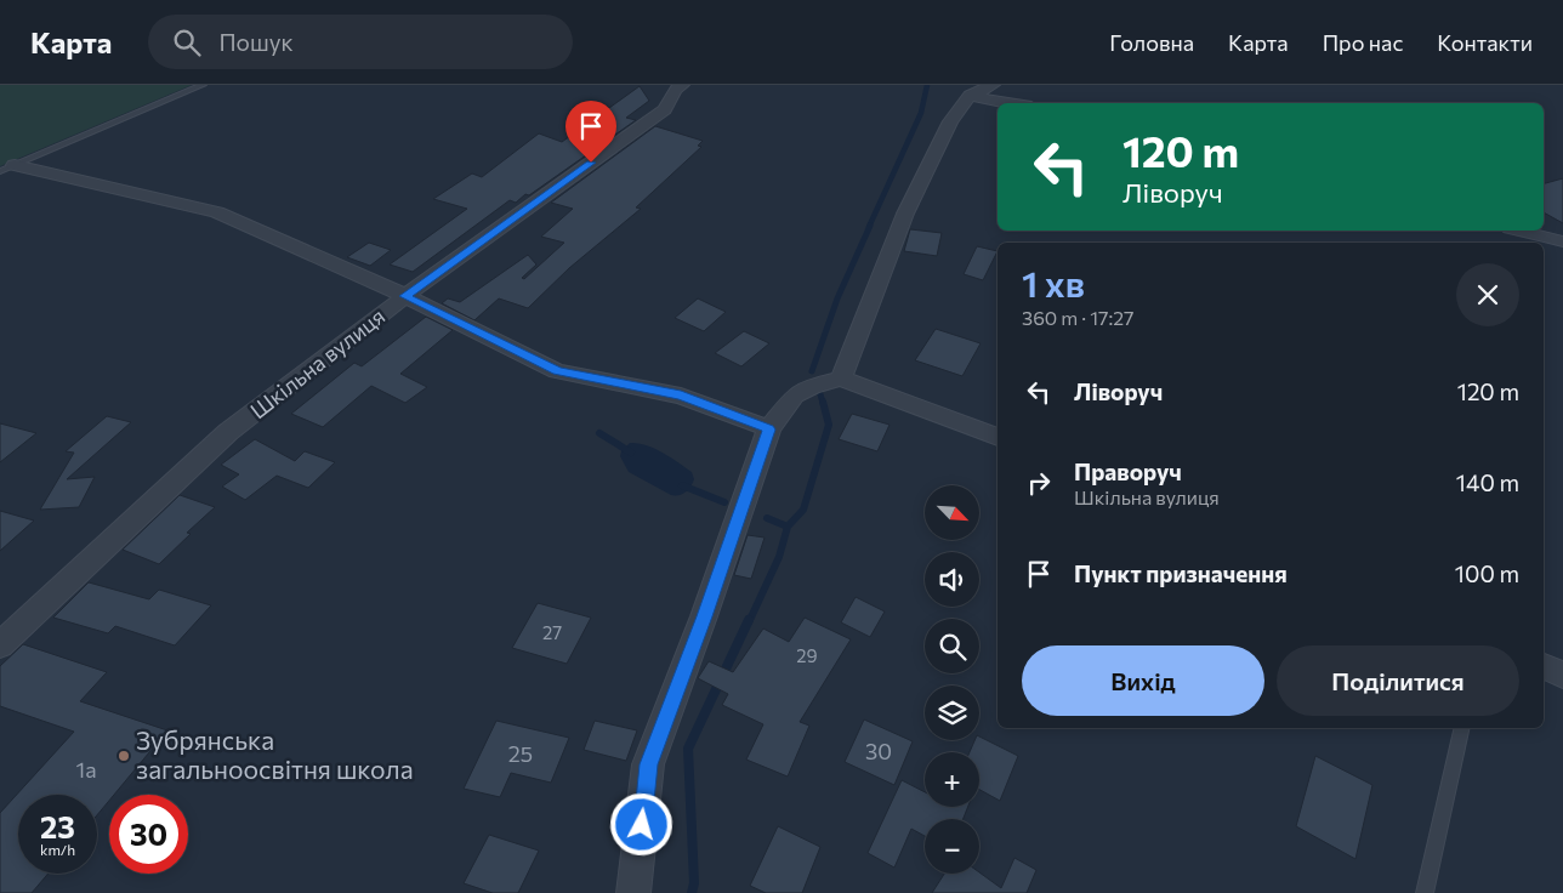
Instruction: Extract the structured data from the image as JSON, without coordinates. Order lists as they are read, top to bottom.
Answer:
{
  "streets": {
    "street": ["Шкільна вулиця"]
  },
  "places": ["Зубрянська загальноосвітня школа"],
  "house_numbers": [
    "27",
    "29",
    "30",
    "25",
    "1а"
  ],
  "north": "bottom right",
  "page": {
    "header": "Карта",
    "search": "Пошук",
    "nav": [
      "Головна",
      "Карта",
      "Про нас",
      "Контакти"
    ],
    "turn": ["120 m", "Ліворуч"],
    "heading": ["1 хв", "360 m · 17:27"],
    "list": [
      {
        "name": "Ліворуч",
        "value": "120 m"
      },
      {
        "name": "Праворуч",
        "note": "Шкільна вулиця",
        "value": "140 m"
      },
      {
        "name": "Пункт призначення",
        "value": "100 m"
      }
    ],
    "map_buttons": ["+", "−"],
    "buttons": ["Вихід", "Поділитися"],
    "speed": "23 km/h",
    "limit": "30"
  }
}
